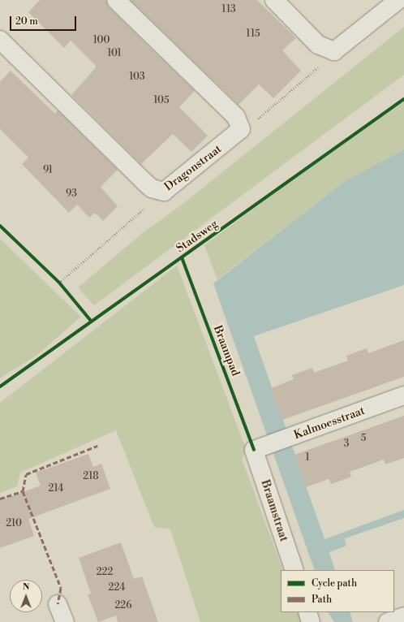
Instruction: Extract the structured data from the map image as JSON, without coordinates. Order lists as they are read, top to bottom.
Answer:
{
  "streets": {
    "street": ["Dragonstraat", "Kalmoesstraat", "Braamstraat"],
    "cycle path": ["Stadsweg"]
  },
  "crossings": [
    ["Kalmoesstraat", "Braamstraat"]
  ],
  "house_numbers": [
    "113",
    "115",
    "100",
    "101",
    "103",
    "105",
    "91",
    "93",
    "5",
    "3",
    "1",
    "218",
    "214",
    "210",
    "222",
    "224",
    "226"
  ],
  "legend": ["Cycle path", "Path"],
  "scale_bar": "20 m",
  "north": "top"
}
